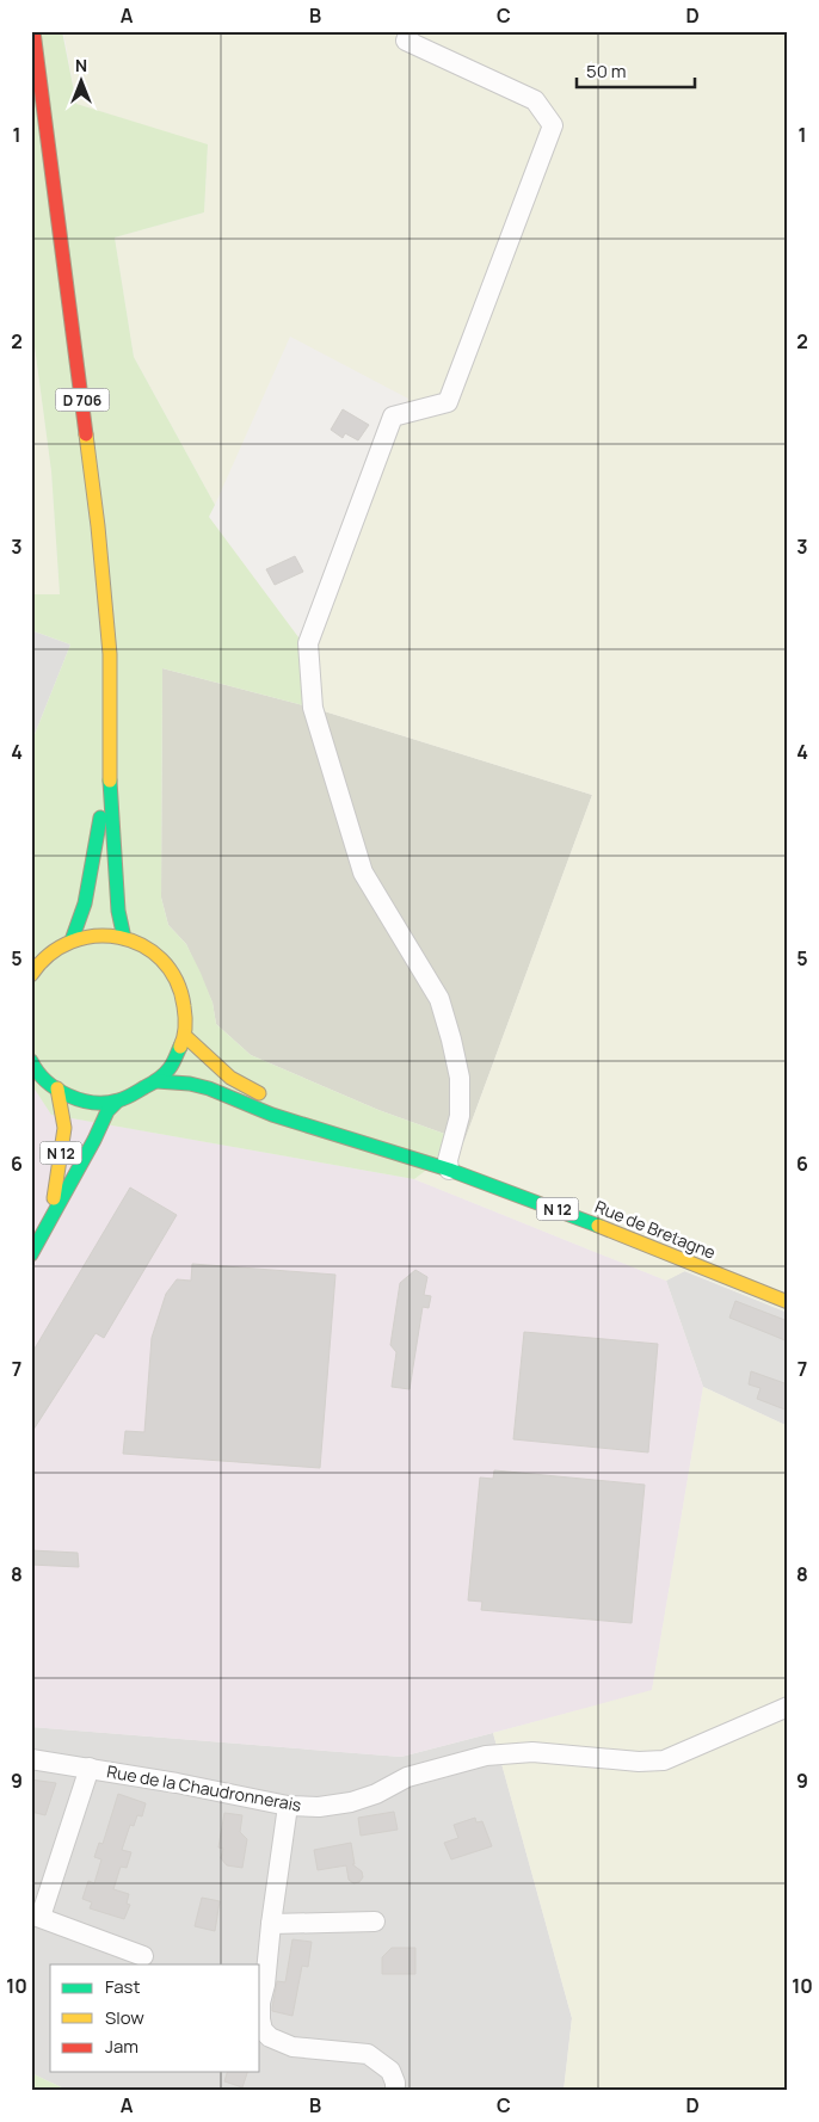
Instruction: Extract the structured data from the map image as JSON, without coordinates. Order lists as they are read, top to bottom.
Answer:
{
  "streets": {
    "main road": ["D 706", "N 12", "Rue de Bretagne"],
    "street": ["Rue de la Chaudronnerais"]
  },
  "legend": ["Fast", "Slow", "Jam"],
  "scale_bar": "50 m",
  "north": "top",
  "grid": {
    "columns": [
      "A",
      "B",
      "C",
      "D"
    ],
    "rows": [
      "1",
      "2",
      "3",
      "4",
      "5",
      "6",
      "7",
      "8",
      "9",
      "10"
    ]
  }
}
